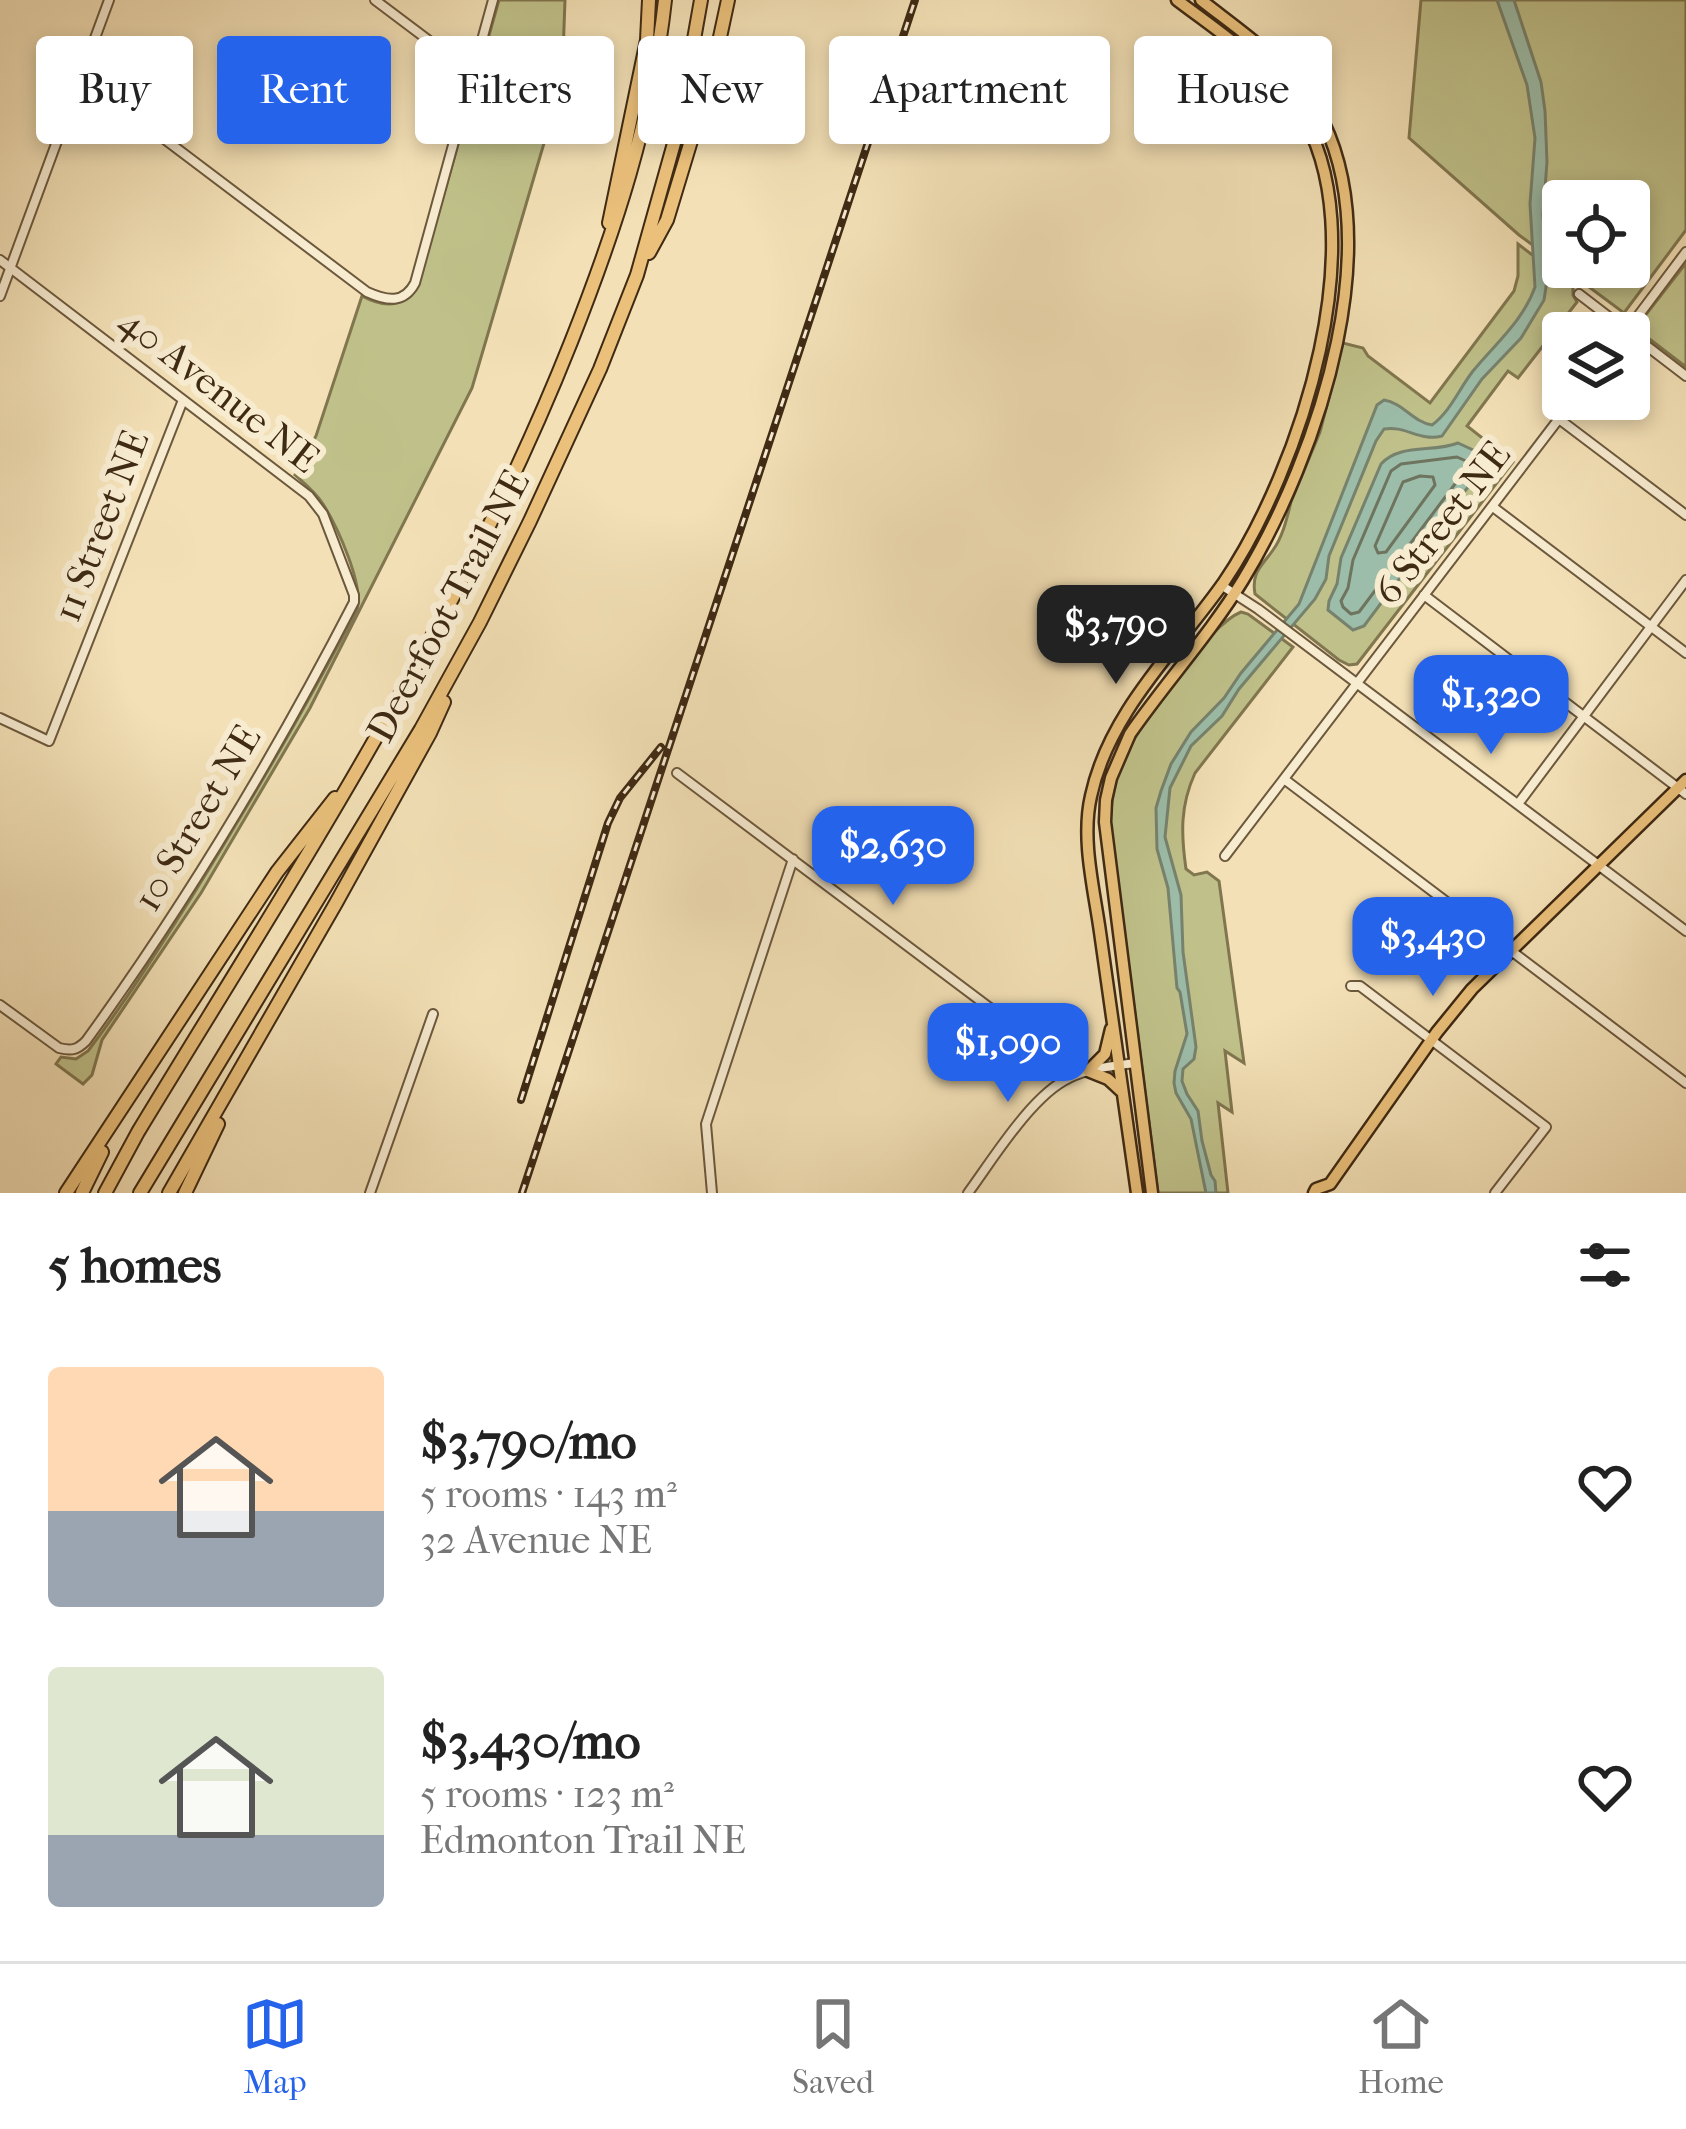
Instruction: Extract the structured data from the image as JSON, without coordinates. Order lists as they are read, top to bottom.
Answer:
{
  "streets": {
    "highway": ["Deerfoot Trail NE"],
    "street": [
      "40 Avenue NE",
      "6 Street NE",
      "11 Street NE",
      "10 Street NE"
    ]
  },
  "crossings": [
    ["40 Avenue NE", "11 Street NE"],
    ["40 Avenue NE", "10 Street NE"]
  ],
  "page": {
    "chip": [
      "Buy",
      "Rent",
      "Filters",
      "New",
      "Apartment",
      "House"
    ],
    "price": [
      "$3,790",
      "$1,320",
      "$2,630",
      "$3,430",
      "$1,090"
    ],
    "heading": "5 homes",
    "list": [
      {
        "name": "$3,790/mo",
        "note": "5 rooms · 143 m² · 32 Avenue NE"
      },
      {
        "name": "$3,430/mo",
        "note": "5 rooms · 123 m² · Edmonton Trail NE"
      }
    ],
    "tabs": ["Map", "Saved", "Home"]
  }
}
